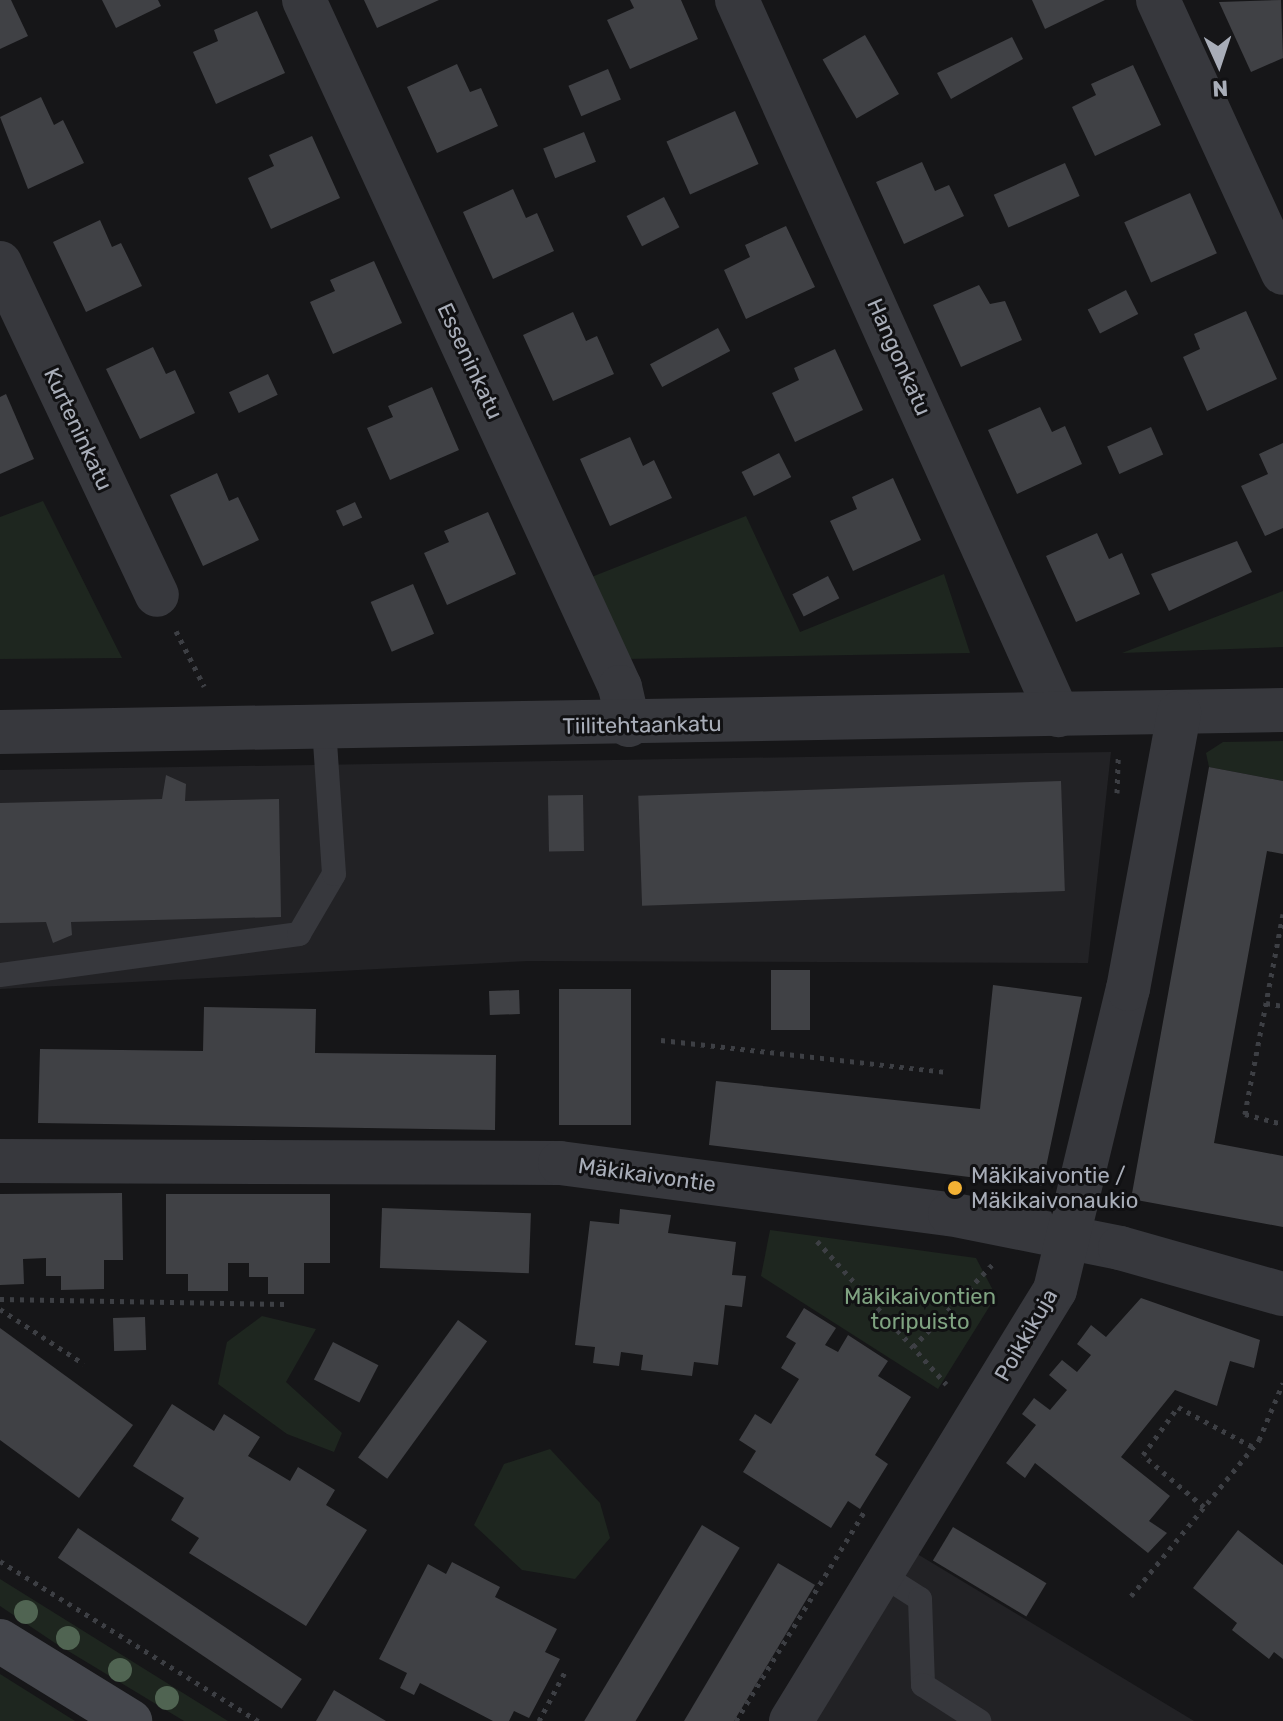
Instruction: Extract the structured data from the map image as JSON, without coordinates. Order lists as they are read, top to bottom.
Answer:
{
  "streets": {
    "street": [
      "Hangonkatu",
      "Esseninkatu",
      "Kurteninkatu",
      "Tiilitehtaankatu",
      "Mäkikaivontie",
      "Poikkikuja"
    ]
  },
  "crossings": [
    ["Hangonkatu", "Tiilitehtaankatu"],
    ["Esseninkatu", "Tiilitehtaankatu"],
    ["Tiilitehtaankatu", "Poikkikuja"],
    ["Mäkikaivontie", "Poikkikuja"]
  ],
  "parks": ["Mäkikaivontien toripuisto"],
  "places": ["Mäkikaivontie / Mäkikaivonaukio"],
  "north": "bottom"
}
